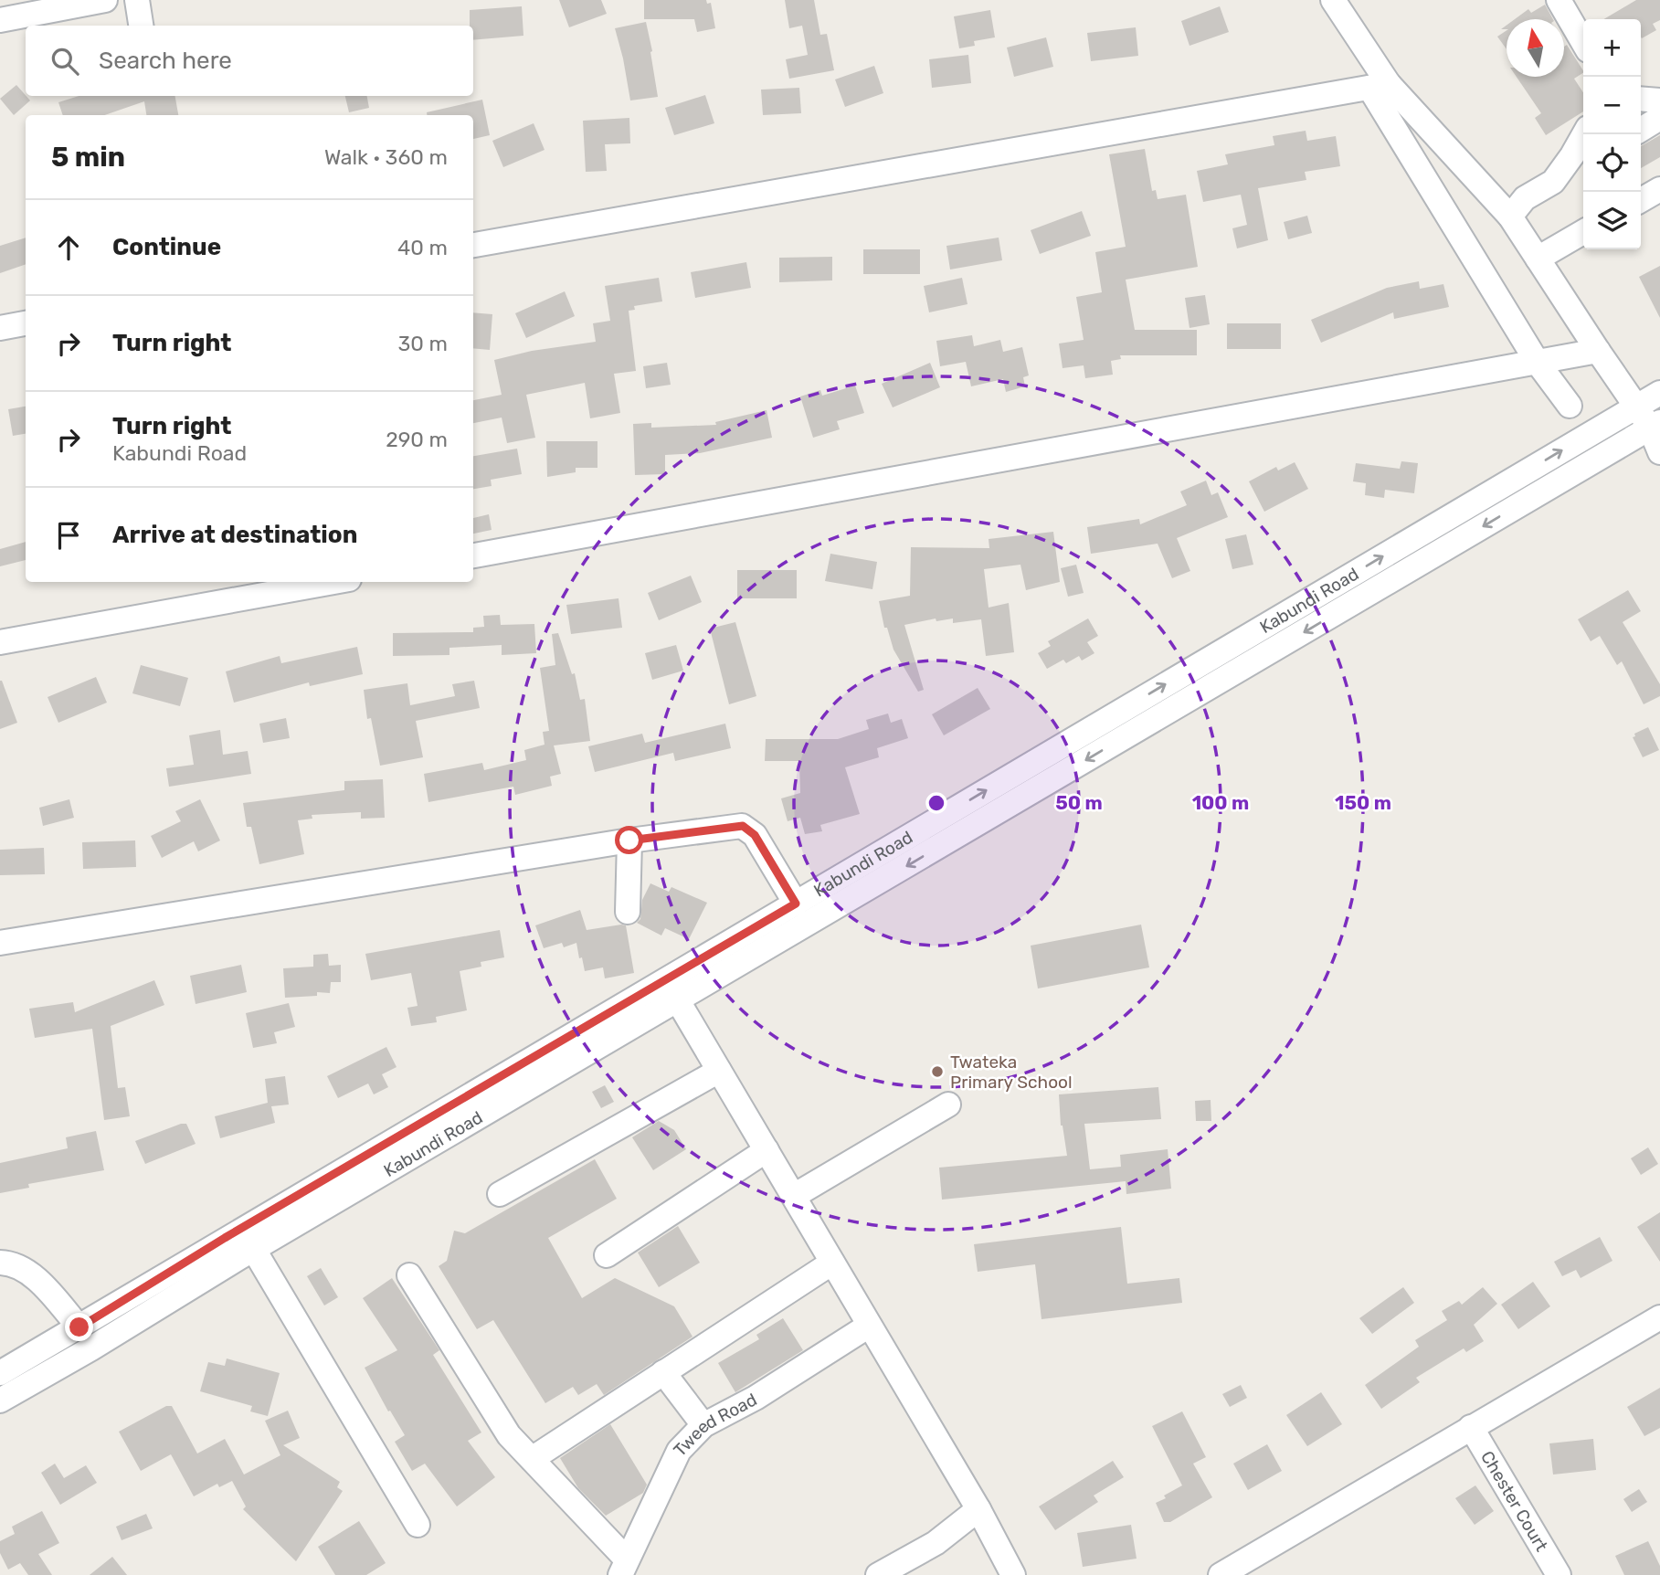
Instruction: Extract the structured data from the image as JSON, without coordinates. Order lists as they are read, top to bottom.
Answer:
{
  "streets": {
    "street": ["Kabundi Road", "Tweed Road", "Chester Court"]
  },
  "places": ["Twateka Primary School"],
  "north": "top",
  "page": {
    "map_buttons": ["+", "−"],
    "search": "Search here",
    "heading": ["5 min", "Walk · 360 m"],
    "list": [
      ["Continue", "40 m"],
      ["Turn right", "30 m"],
      ["Turn right", "Kabundi Road", "290 m"],
      "Arrive at destination"
    ]
  },
  "rings": ["50 m", "100 m", "150 m"]
}
